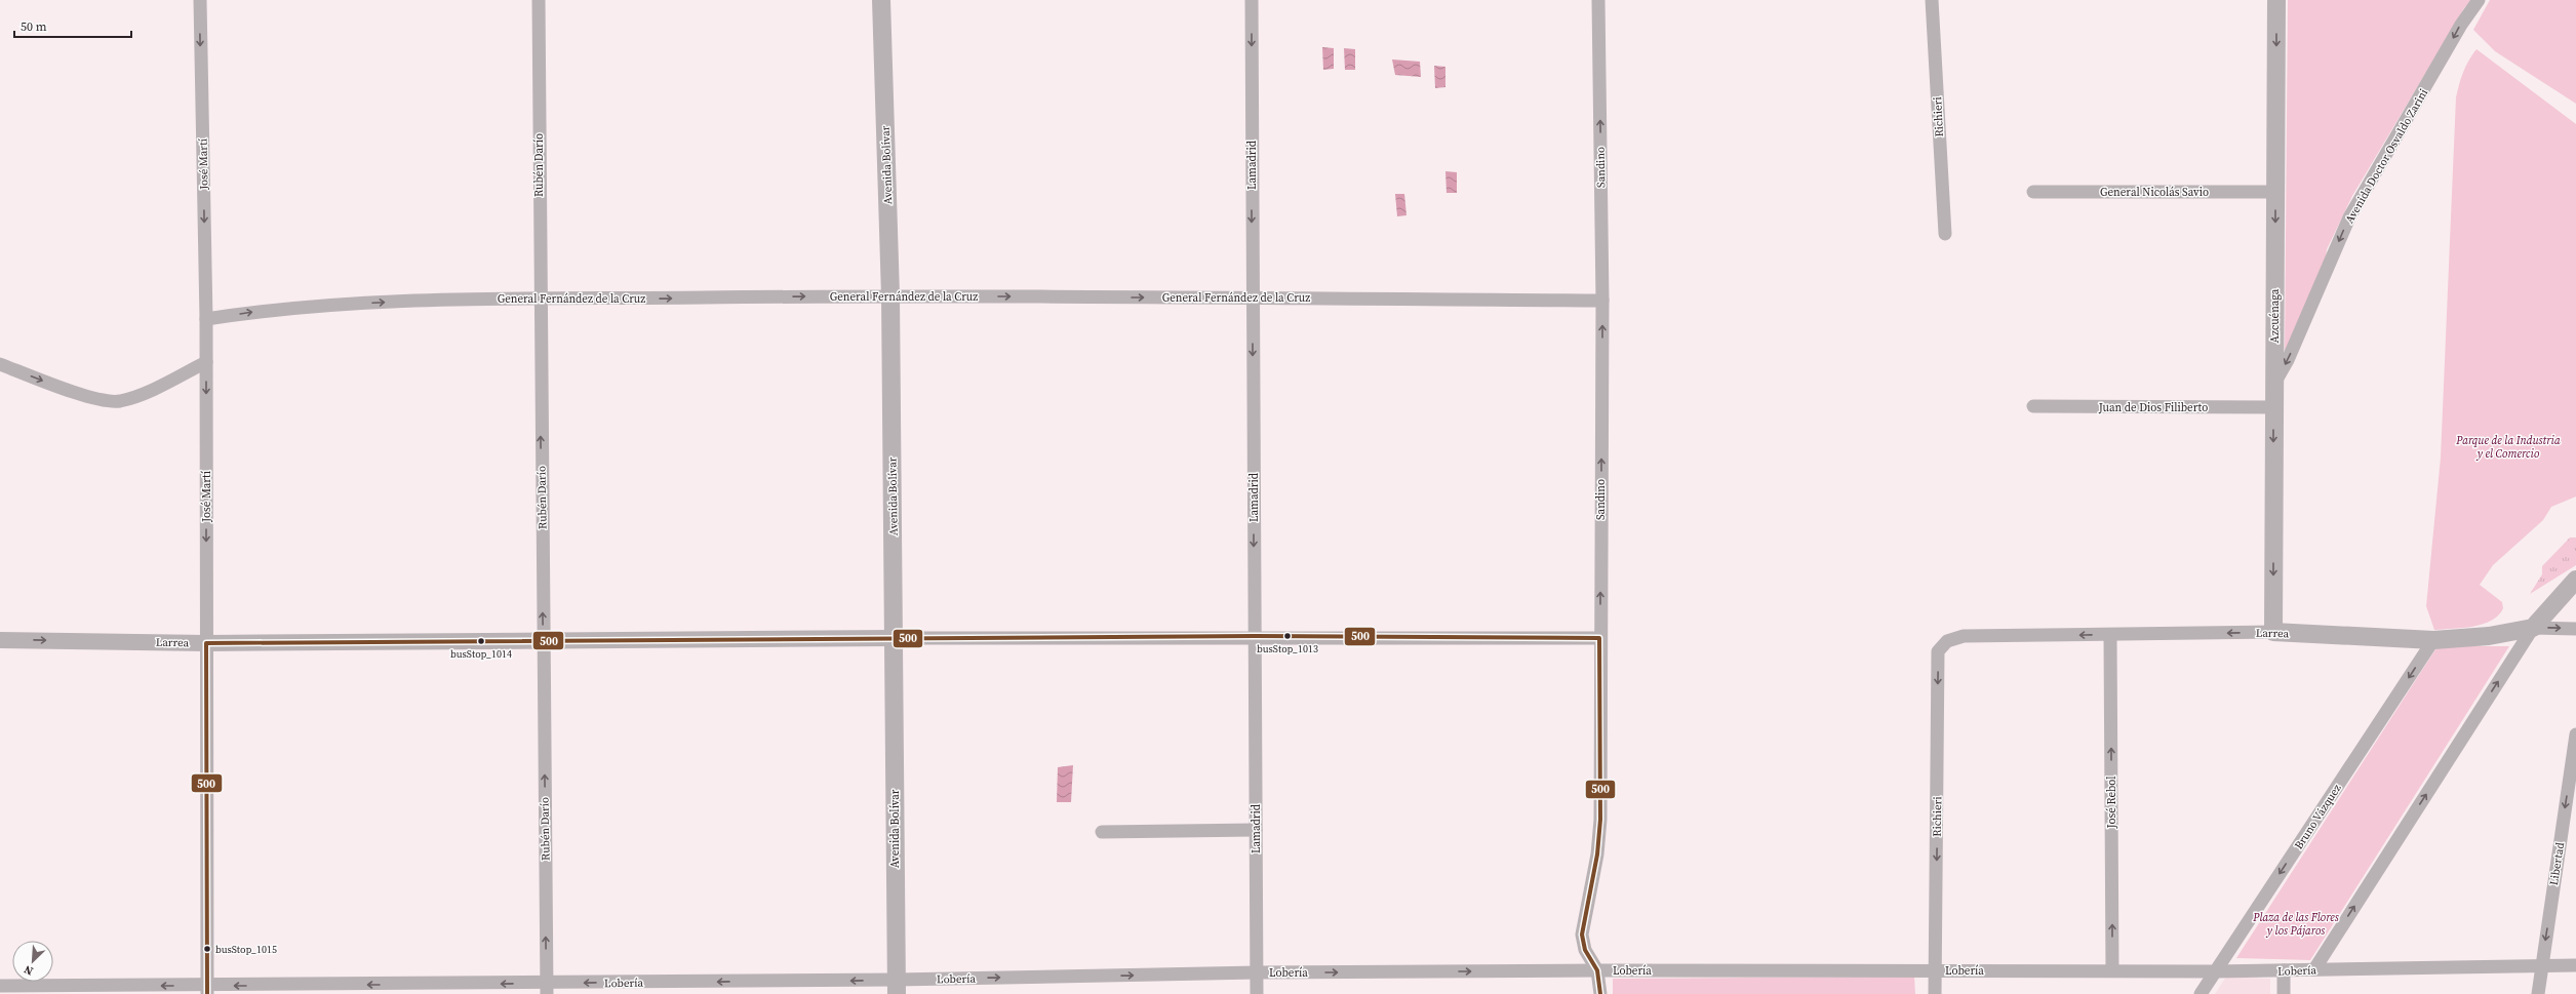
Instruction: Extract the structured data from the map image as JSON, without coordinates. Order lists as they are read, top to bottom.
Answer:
{
  "streets": {
    "main road": ["Avenida Bolívar", "Azcuénaga", "Larrea"],
    "street": [
      "Richieri",
      "Avenida Doctor Osvaldo Zarini",
      "José Martí",
      "Rubén Darío",
      "Lamadrid",
      "Sandino",
      "General Nicolás Savio",
      "General Fernández de la Cruz",
      "Juan de Dios Filiberto",
      "José Rebol",
      "Bruno Vázquez",
      "Libertad",
      "Lobería"
    ]
  },
  "crossings": [
    ["Richieri", "Larrea"],
    ["Richieri", "Lobería"],
    ["Avenida Doctor Osvaldo Zarini", "Azcuénaga"],
    ["José Martí", "General Fernández de la Cruz"],
    ["José Martí", "Larrea"],
    ["José Martí", "Lobería"],
    ["Rubén Darío", "General Fernández de la Cruz"],
    ["Rubén Darío", "Larrea"],
    ["Rubén Darío", "Lobería"],
    ["Avenida Bolívar", "General Fernández de la Cruz"],
    ["Avenida Bolívar", "Larrea"],
    ["Avenida Bolívar", "Lobería"],
    ["Lamadrid", "General Fernández de la Cruz"],
    ["Lamadrid", "Larrea"],
    ["Lamadrid", "Lobería"],
    ["Sandino", "General Fernández de la Cruz"],
    ["Sandino", "Larrea"],
    ["Sandino", "Lobería"],
    ["General Nicolás Savio", "Azcuénaga"],
    ["Azcuénaga", "Juan de Dios Filiberto"],
    ["Azcuénaga", "Larrea"],
    ["Larrea", "José Rebol"],
    ["Larrea", "Bruno Vázquez"],
    ["José Rebol", "Lobería"],
    ["Bruno Vázquez", "Lobería"],
    ["Libertad", "Lobería"]
  ],
  "one_way": [
    "Richieri",
    "Avenida Doctor Osvaldo Zarini",
    "José Martí",
    "Rubén Darío",
    "Lamadrid",
    "Sandino",
    "General Fernández de la Cruz",
    "Azcuénaga",
    "José Rebol",
    "Libertad"
  ],
  "parks": ["Parque de la Industria y el Comercio", "Plaza de las Flores y los Pájaros"],
  "places": ["busStop_1013", "busStop_1014", "busStop_1015"],
  "lines": ["transit line 500"],
  "scale_bar": "50 m",
  "north": "bottom left"
}
